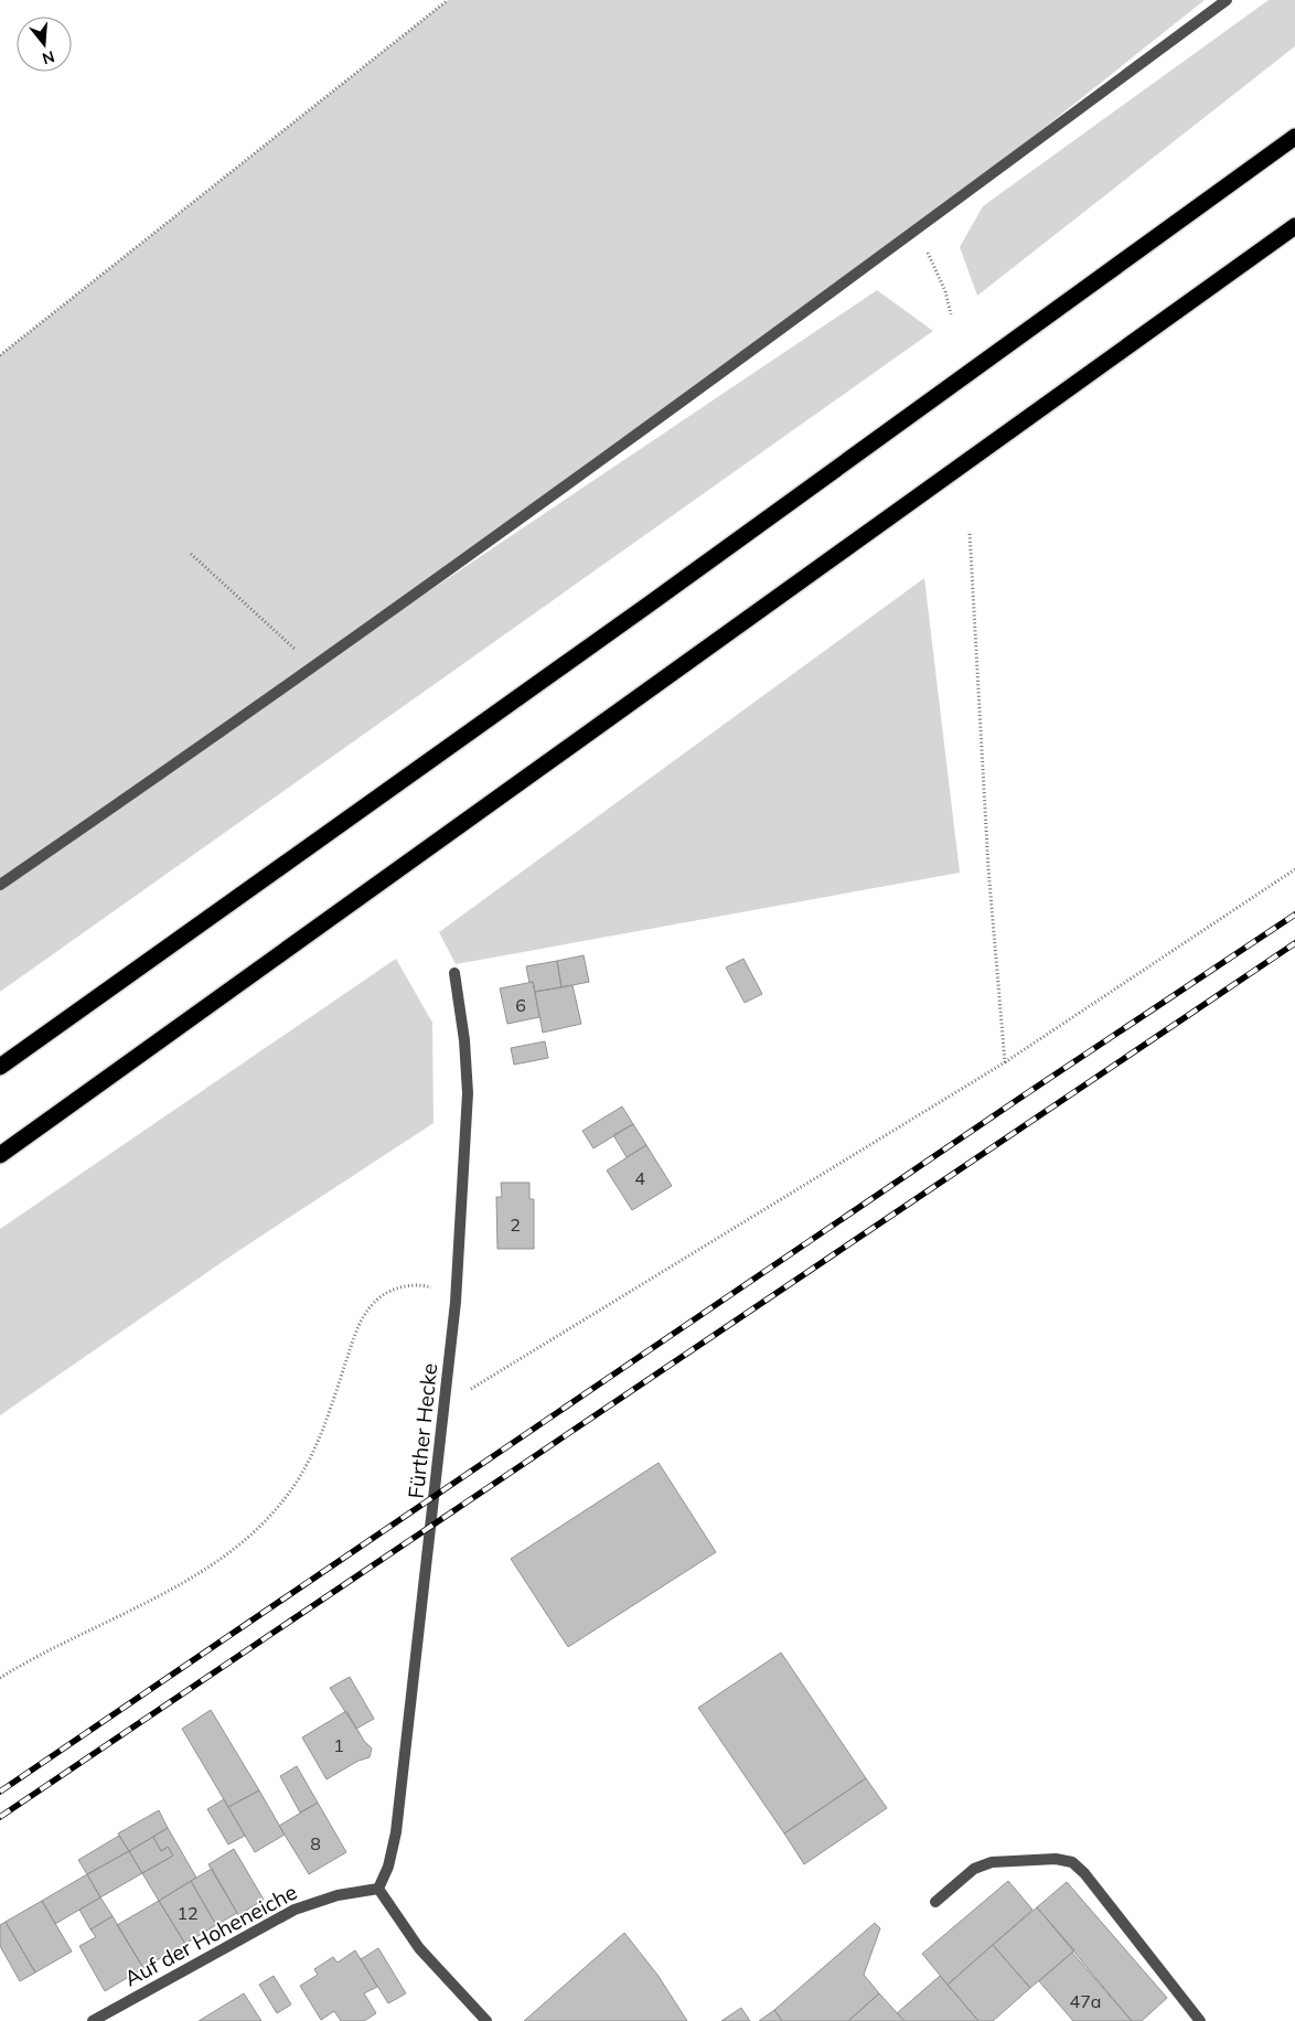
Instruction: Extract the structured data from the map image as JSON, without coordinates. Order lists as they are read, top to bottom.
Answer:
{
  "streets": {
    "street": ["Fürther Hecke", "Auf der Hoheneiche"]
  },
  "crossings": [
    ["Fürther Hecke", "Auf der Hoheneiche"]
  ],
  "house_numbers": [
    "6",
    "4",
    "2",
    "1",
    "8",
    "12",
    "47a"
  ],
  "north": "bottom"
}
